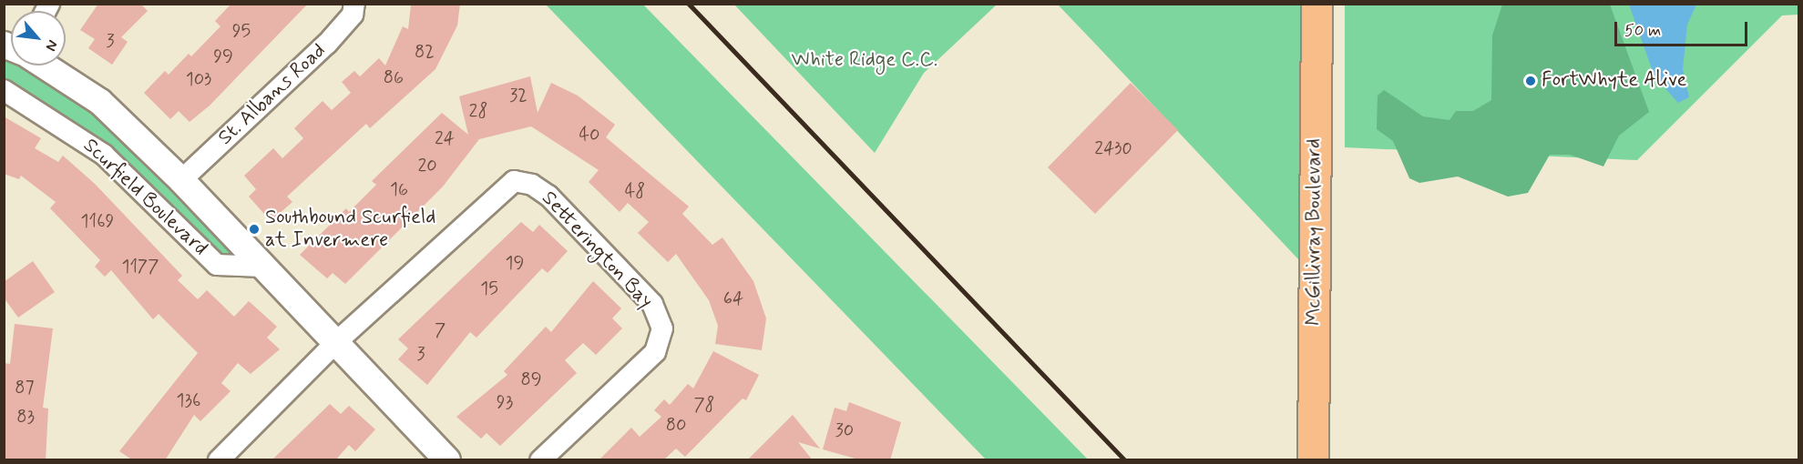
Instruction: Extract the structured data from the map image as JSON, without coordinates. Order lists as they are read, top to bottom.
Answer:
{
  "streets": {
    "main road": ["McGillivray Boulevard"],
    "street": ["St. Albans Road", "Scurfield Boulevard", "Setterington Bay"]
  },
  "crossings": [
    ["St. Albans Road", "Scurfield Boulevard"],
    ["Scurfield Boulevard", "Setterington Bay"]
  ],
  "parks": ["White Ridge C.C."],
  "places": ["FortWhyte Alive", "Southbound Scurfield at Invermere"],
  "house_numbers": [
    "95",
    "3",
    "82",
    "99",
    "86",
    "103",
    "32",
    "28",
    "40",
    "24",
    "2430",
    "20",
    "16",
    "48",
    "1169",
    "19",
    "1177",
    "15",
    "64",
    "7",
    "3",
    "89",
    "87",
    "136",
    "93",
    "78",
    "83",
    "80",
    "30"
  ],
  "scale_bar": "50 m",
  "north": "bottom right"
}
